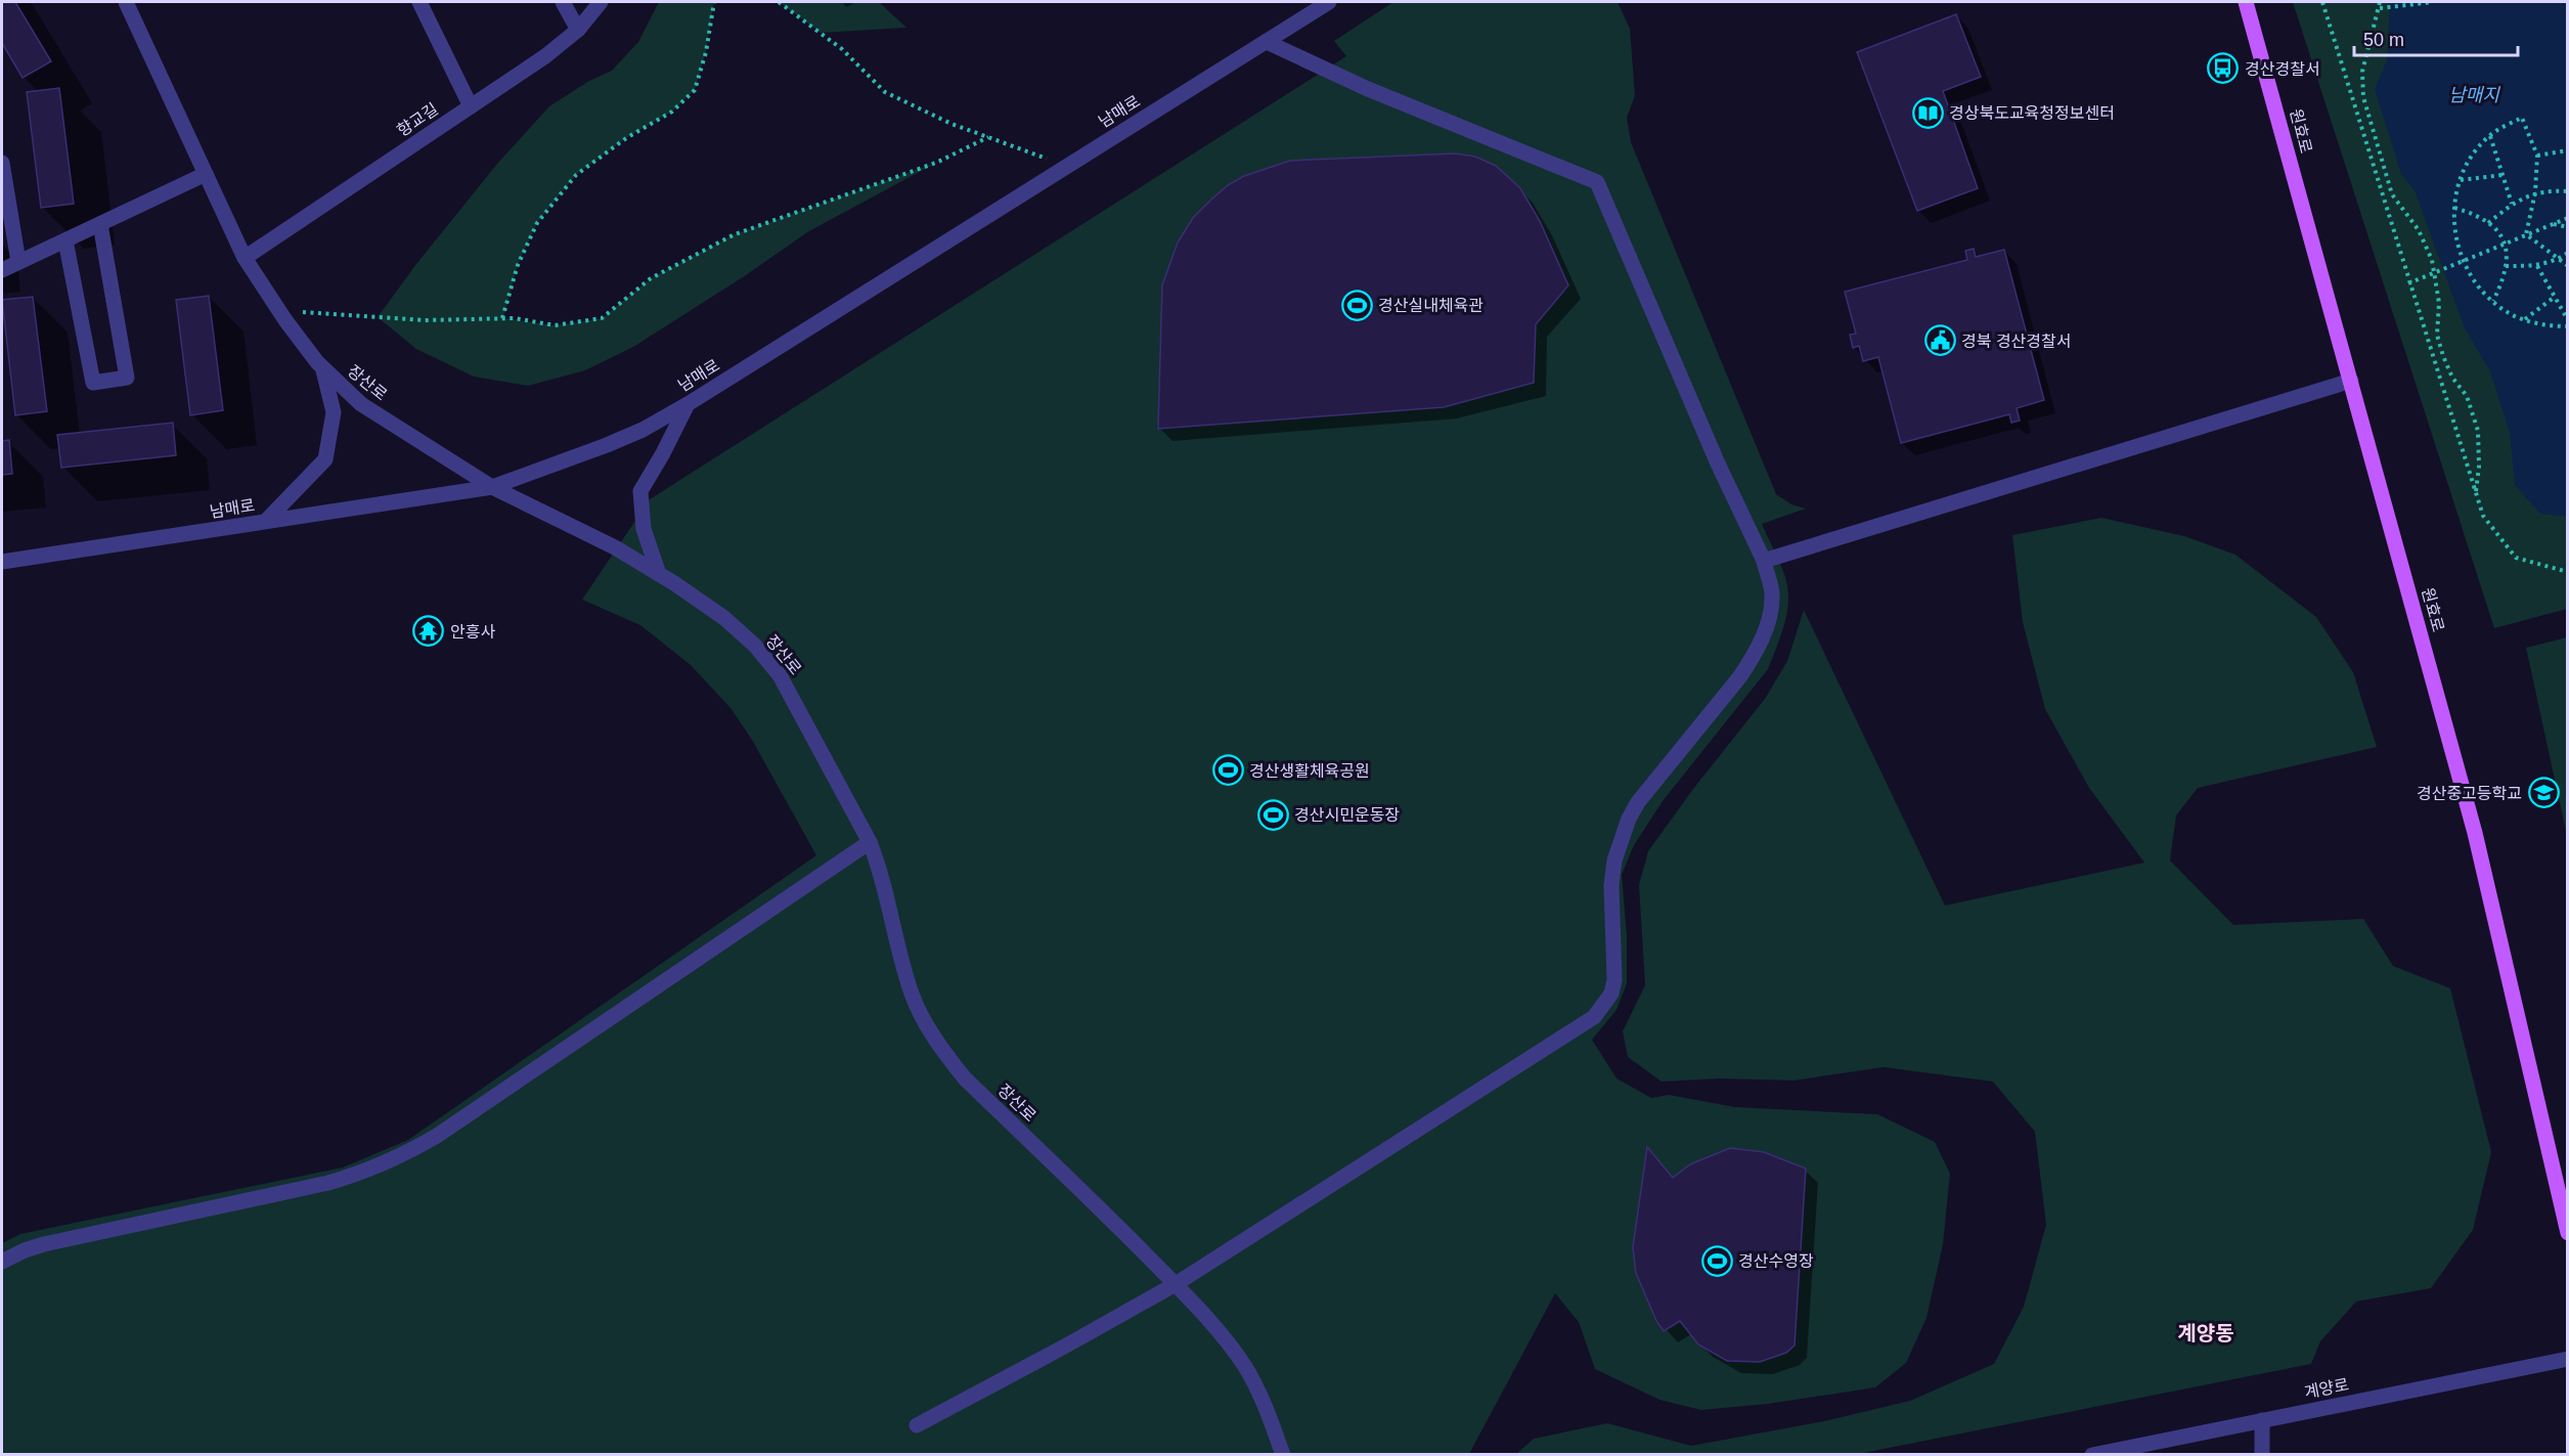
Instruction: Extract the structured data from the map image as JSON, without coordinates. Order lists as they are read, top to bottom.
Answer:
{
  "streets": {
    "main road": ["원효로"],
    "street": [
      "남매로",
      "향교길",
      "장산로",
      "계양로"
    ]
  },
  "crossings": [
    ["남매로", "장산로"],
    ["향교길", "장산로"]
  ],
  "districts": ["계양동"],
  "water": ["남매지"],
  "places": {
    "bus stop": ["경산경찰서"],
    "library": ["경상북도교육청정보센터"],
    "sports": [
      "경산실내체육관",
      "경산생활체육공원",
      "경산시민운동장",
      "경산수영장"
    ],
    "public building": ["경북 경산경찰서"],
    "temple": ["안흥사"],
    "school or university": ["경산중고등학교"]
  },
  "scale_bar": "50 m"
}
